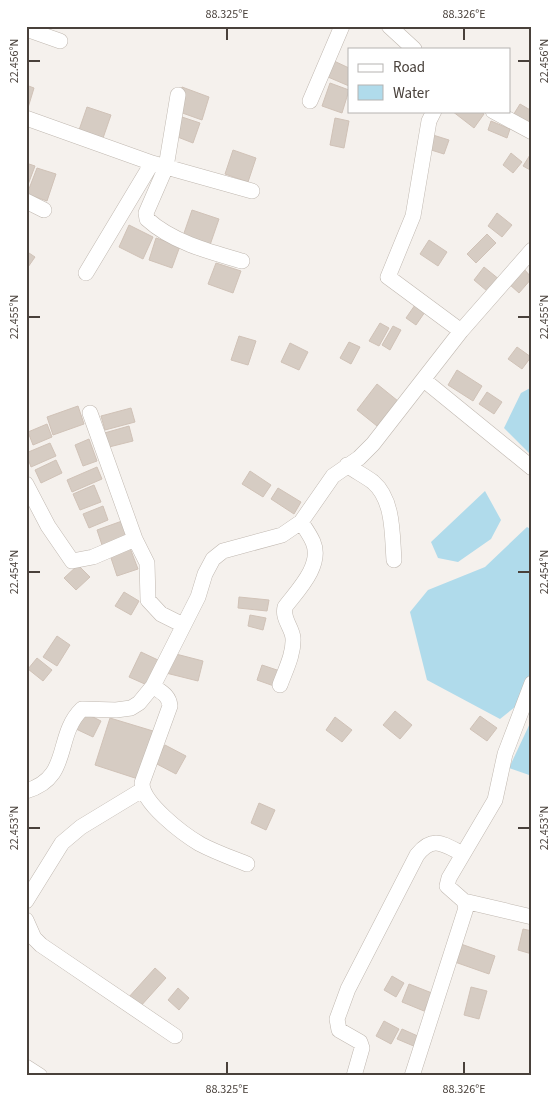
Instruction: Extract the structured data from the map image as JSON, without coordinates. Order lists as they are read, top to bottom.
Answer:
{
  "legend": ["Road", "Water"],
  "coordinates": [
    "88.325°E",
    "88.326°E",
    "22.456°N",
    "22.455°N",
    "22.454°N",
    "22.453°N"
  ]
}
